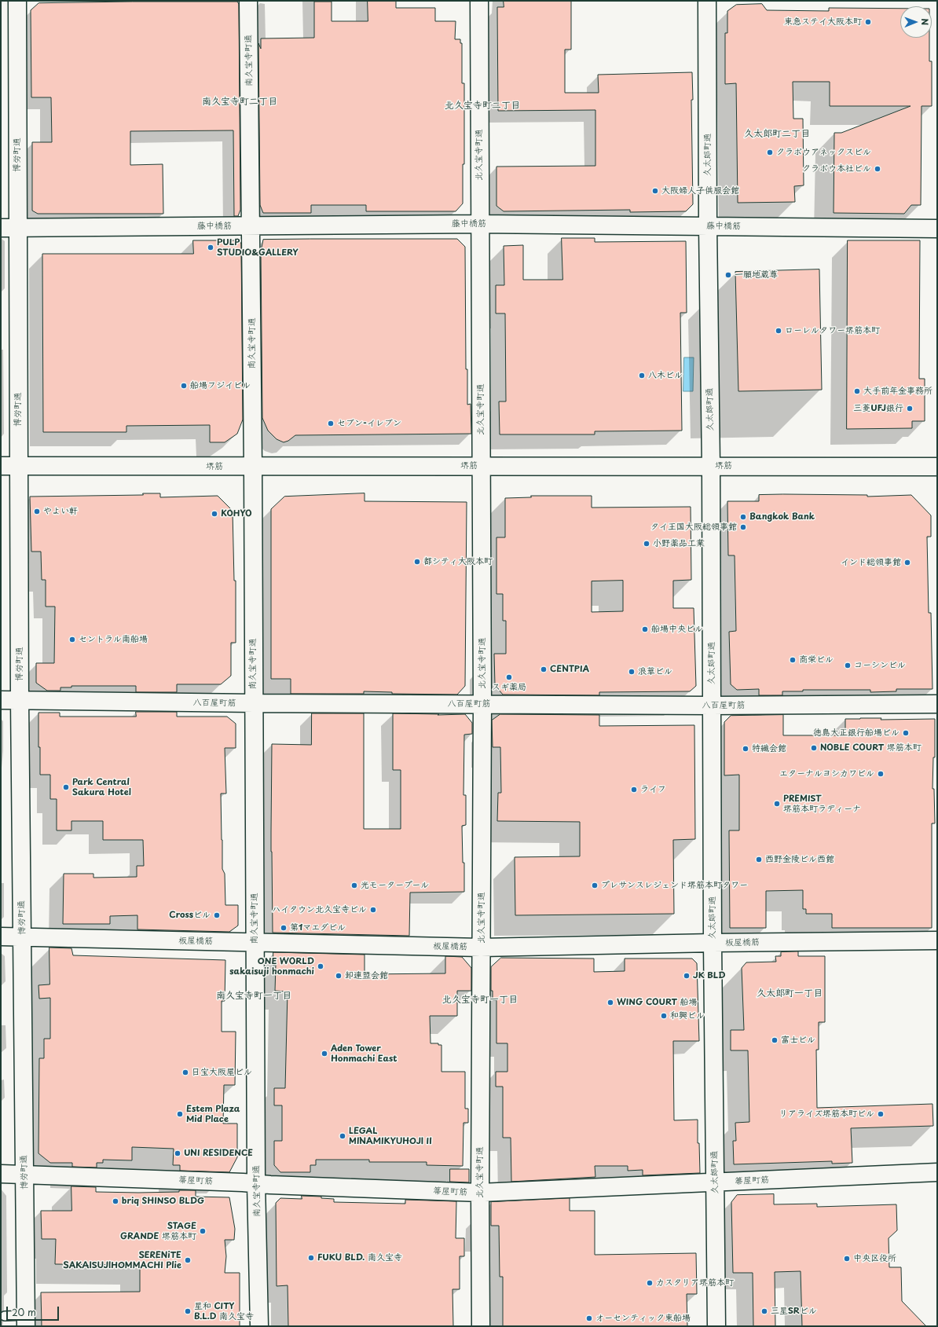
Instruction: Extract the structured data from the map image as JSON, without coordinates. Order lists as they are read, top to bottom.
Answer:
{
  "streets": {
    "street": [
      "南久宝寺町通",
      "博労町通",
      "北久宝寺町通",
      "久太郎町通",
      "藤中橋筋",
      "堺筋",
      "八百屋町筋",
      "板屋橋筋",
      "箒屋町筋"
    ]
  },
  "crossings": [
    ["南久宝寺町通", "藤中橋筋"],
    ["南久宝寺町通", "堺筋"],
    ["南久宝寺町通", "八百屋町筋"],
    ["南久宝寺町通", "板屋橋筋"],
    ["南久宝寺町通", "箒屋町筋"],
    ["博労町通", "藤中橋筋"],
    ["博労町通", "堺筋"],
    ["博労町通", "八百屋町筋"],
    ["博労町通", "板屋橋筋"],
    ["博労町通", "箒屋町筋"],
    ["北久宝寺町通", "藤中橋筋"],
    ["北久宝寺町通", "堺筋"],
    ["北久宝寺町通", "八百屋町筋"],
    ["北久宝寺町通", "板屋橋筋"],
    ["北久宝寺町通", "箒屋町筋"],
    ["久太郎町通", "藤中橋筋"],
    ["久太郎町通", "堺筋"],
    ["久太郎町通", "八百屋町筋"],
    ["久太郎町通", "板屋橋筋"],
    ["久太郎町通", "箒屋町筋"]
  ],
  "districts": [
    "南久宝寺町二丁目",
    "北久宝寺町二丁目",
    "久太郎町二丁目",
    "久太郎町一丁目",
    "南久宝寺町一丁目",
    "北久宝寺町一丁目"
  ],
  "places": [
    "東急ステイ大阪本町",
    "クラボウアネックスビル",
    "クラボウ本社ビル",
    "大阪婦人子供服会館",
    "PULP STUDIO&GALLERY",
    "一願地蔵尊",
    "ローレルタワー堺筋本町",
    "八木ビル",
    "船場フジイビル",
    "大手前年金事務所",
    "三菱UFJ銀行",
    "セブン-イレブン",
    "やよい軒",
    "KOHYO",
    "Bangkok Bank",
    "タイ王国大阪総領事館",
    "小野薬品工業",
    "都シティ大阪本町",
    "インド総領事館",
    "船場中央ビル",
    "セントラル南船場",
    "商栄ビル",
    "コーシンビル",
    "CENTPIA",
    "浪華ビル",
    "スギ薬局",
    "徳島大正銀行船場ビル",
    "NOBLE COURT 堺筋本町",
    "特繊会館",
    "エターナルヨシカワビル",
    "Park Central Sakura Hotel",
    "ライフ",
    "PREMIST 堺筋本町ラディーナ",
    "西野金陵ビル西館",
    "光モータープール",
    "プレサンスレジェンド堺筋本町タワー",
    "ハイタウン北久宝寺ビル",
    "Crossビル",
    "第1マエダビル",
    "ONE WORLD sakaisuji honmachi",
    "卸連盟会館",
    "JK BLD",
    "WING COURT 船場",
    "和興ビル",
    "富士ビル",
    "Aden Tower Honmachi East",
    "日宝大阪屋ビル",
    "Estem Plaza Mid Place",
    "リアライズ堺筋本町ビル",
    "LEGAL MINAMIKYUHOJI II",
    "UNI RESIDENCE",
    "briq SHINSO BLDG",
    "STAGE GRANDE 堺筋本町",
    "FUKU BLD. 南久宝寺",
    "中央区役所",
    "SERENiTE SAKAISUJIHOMMACHI Plie",
    "カスタリア堺筋本町",
    "星和 CITY B.L.D 南久宝寺",
    "三星SRビル",
    "オーセンティック東船場"
  ],
  "scale_bar": "20 m",
  "north": "right"
}
